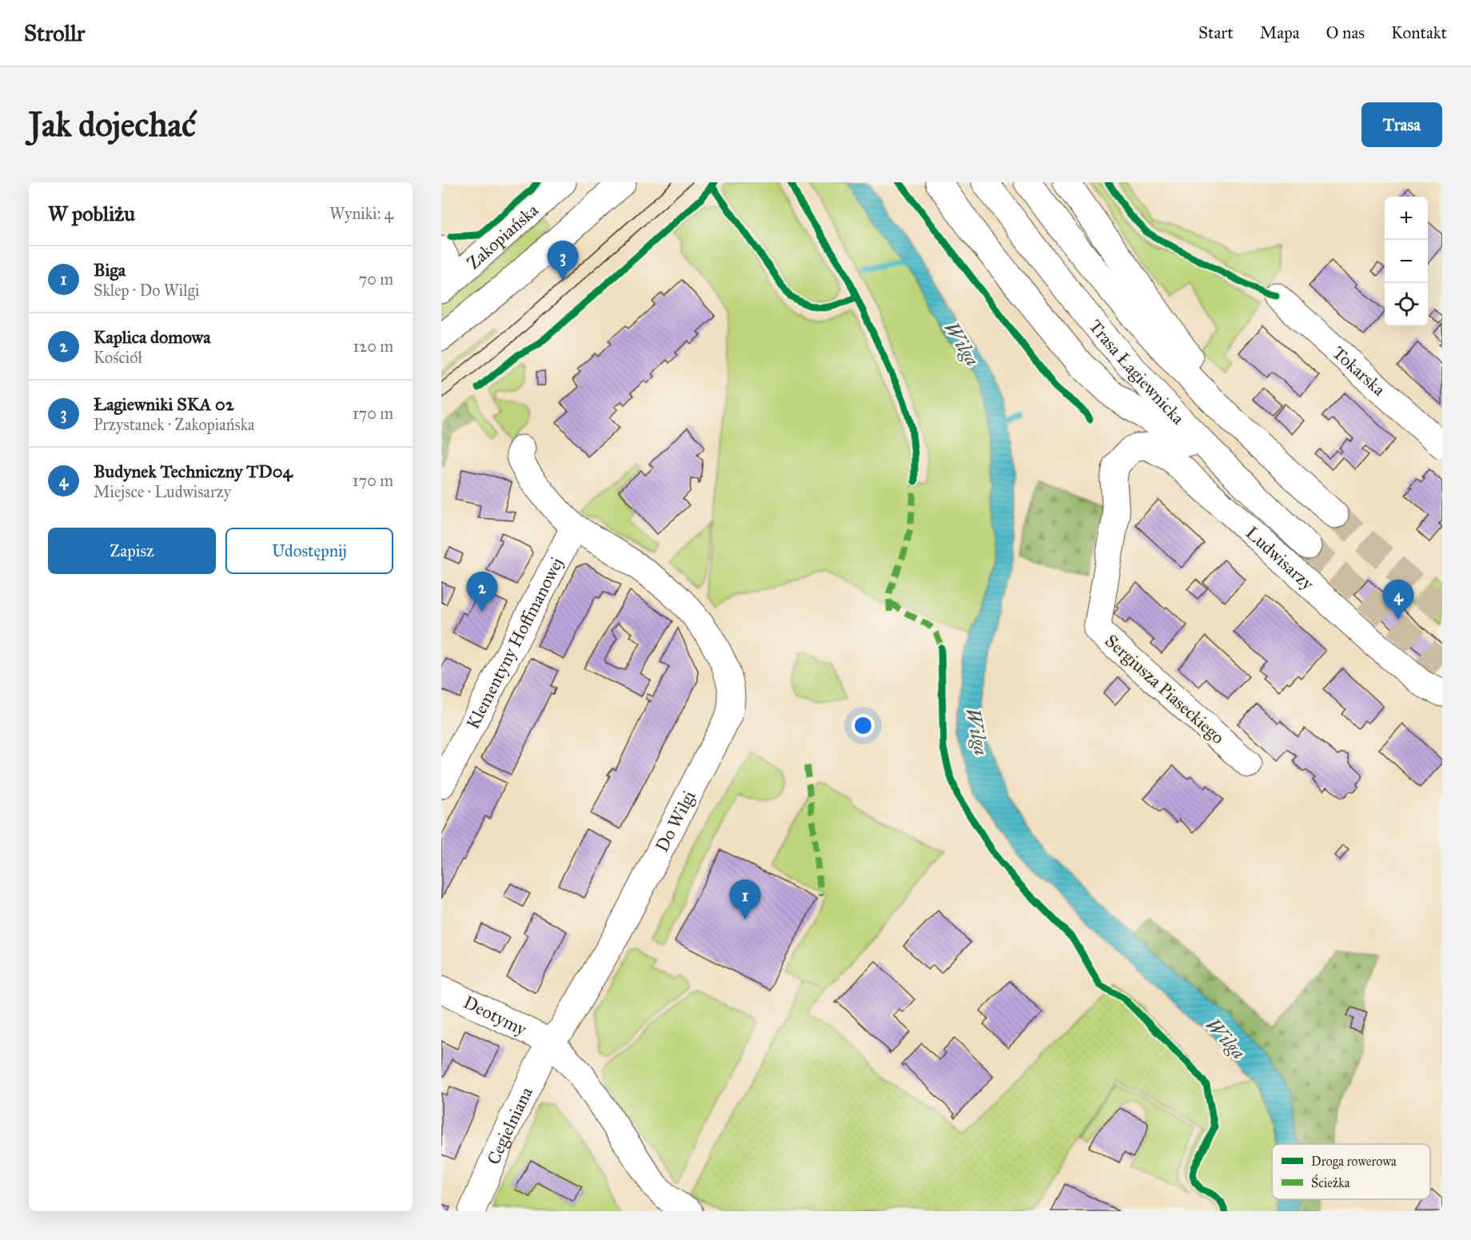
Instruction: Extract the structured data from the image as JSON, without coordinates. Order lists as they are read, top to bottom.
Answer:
{
  "streets": {
    "street": [
      "Zakopiańska",
      "Tokarska",
      "Trasa Łagiewnicka",
      "Ludwisarzy",
      "Klementyny Hoffmanowej",
      "Sergiusza Piaseckiego",
      "Do Wilgi",
      "Deotymy",
      "Cegielniana"
    ]
  },
  "crossings": [
    ["Ludwisarzy", "Sergiusza Piaseckiego"],
    ["Klementyny Hoffmanowej", "Do Wilgi"],
    ["Do Wilgi", "Deotymy"],
    ["Do Wilgi", "Cegielniana"],
    ["Deotymy", "Cegielniana"]
  ],
  "water": ["Wilga"],
  "legend": ["Droga rowerowa", "Ścieżka"],
  "page": {
    "header": "Strollr",
    "nav": [
      "Start",
      "Mapa",
      "O nas",
      "Kontakt"
    ],
    "buttons": [
      "Trasa",
      ["Zapisz", "Udostępnij"]
    ],
    "title": "Jak dojechać",
    "heading": ["W pobliżu", "Wyniki: 4"],
    "map_buttons": ["+", "−"],
    "pins": [
      "3",
      "2",
      "4",
      "1"
    ],
    "list": [
      {
        "mark": "1",
        "name": "Biga",
        "note": "Sklep · Do Wilgi",
        "value": "70 m"
      },
      {
        "mark": "2",
        "name": "Kaplica domowa",
        "note": "Kościół",
        "value": "120 m"
      },
      {
        "mark": "3",
        "name": "Łagiewniki SKA 02",
        "note": "Przystanek · Zakopiańska",
        "value": "170 m"
      },
      {
        "mark": "4",
        "name": "Budynek Techniczny TD04",
        "note": "Miejsce · Ludwisarzy",
        "value": "170 m"
      }
    ]
  }
}
